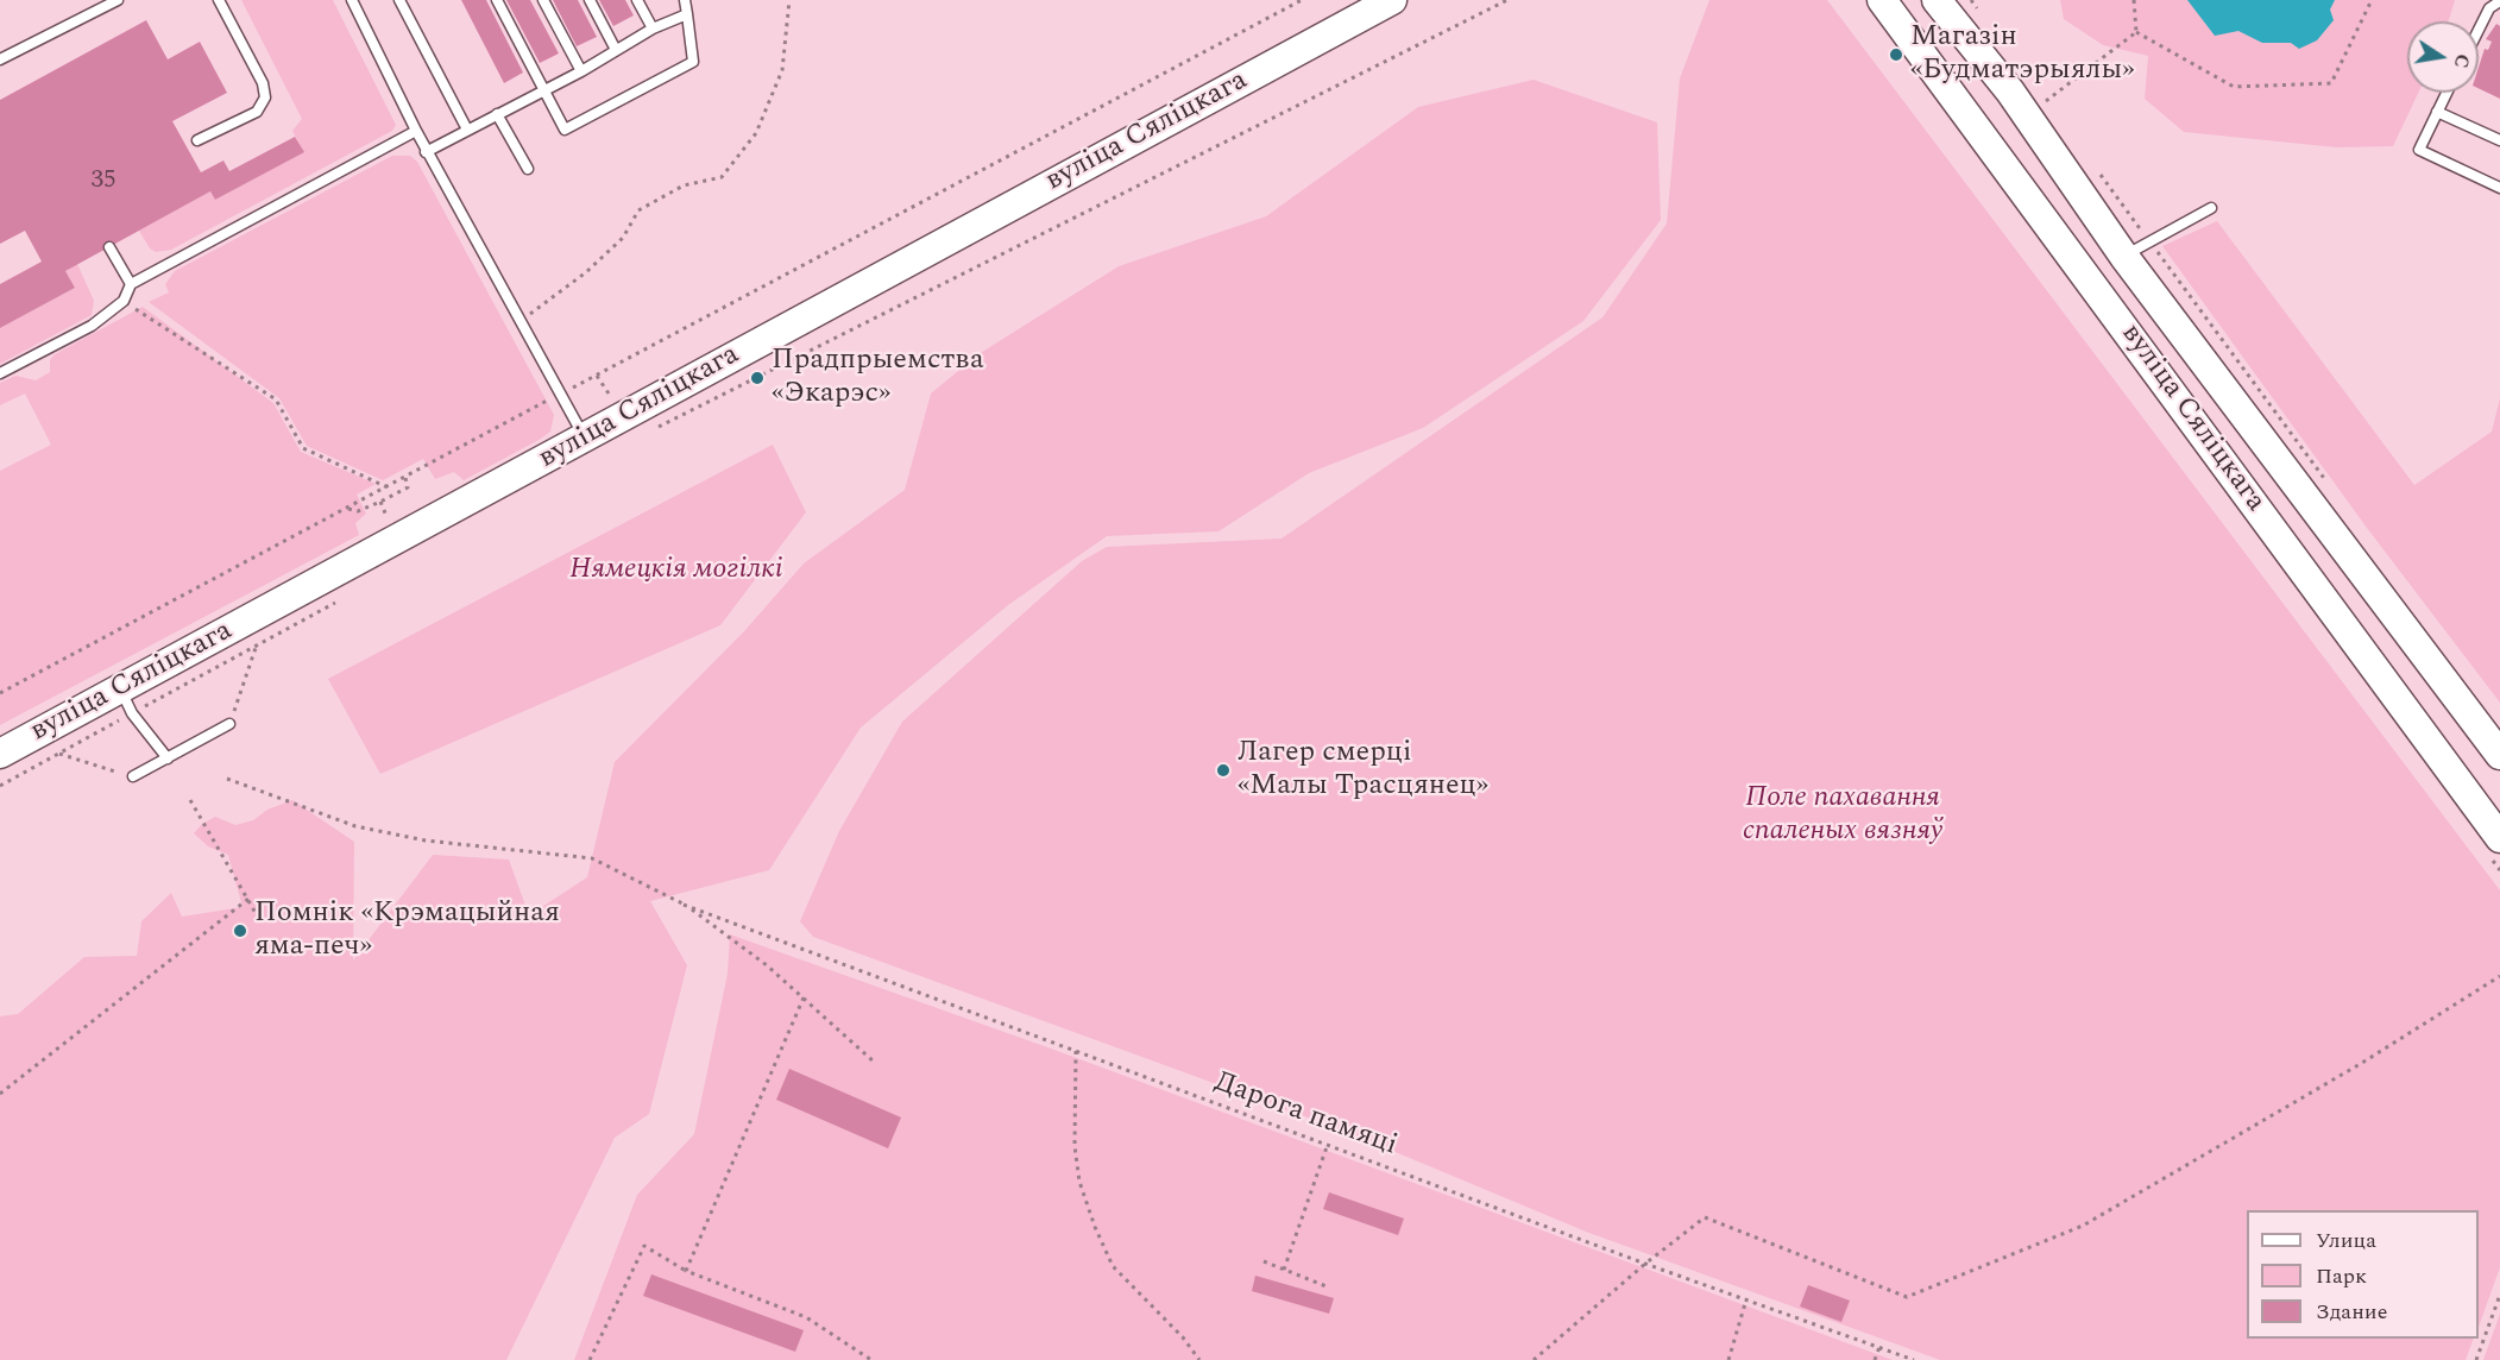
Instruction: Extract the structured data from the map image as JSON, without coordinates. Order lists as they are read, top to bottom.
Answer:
{
  "streets": {
    "main road": ["вуліца Сяліцкага"],
    "path": ["Дарога памяці"]
  },
  "parks": ["Нямецкія могілкі", "Поле пахавання спаленых вязняў"],
  "places": [
    "Магазін «Будматэрыялы»",
    "Прадпрыемства «Экарэс»",
    "Лагер смерці «Малы Трасцянец»",
    "Помнік «Крэмацыйная яма-печ»"
  ],
  "house_numbers": ["35"],
  "legend": ["Улица", "Парк", "Здание"],
  "north": "right"
}
